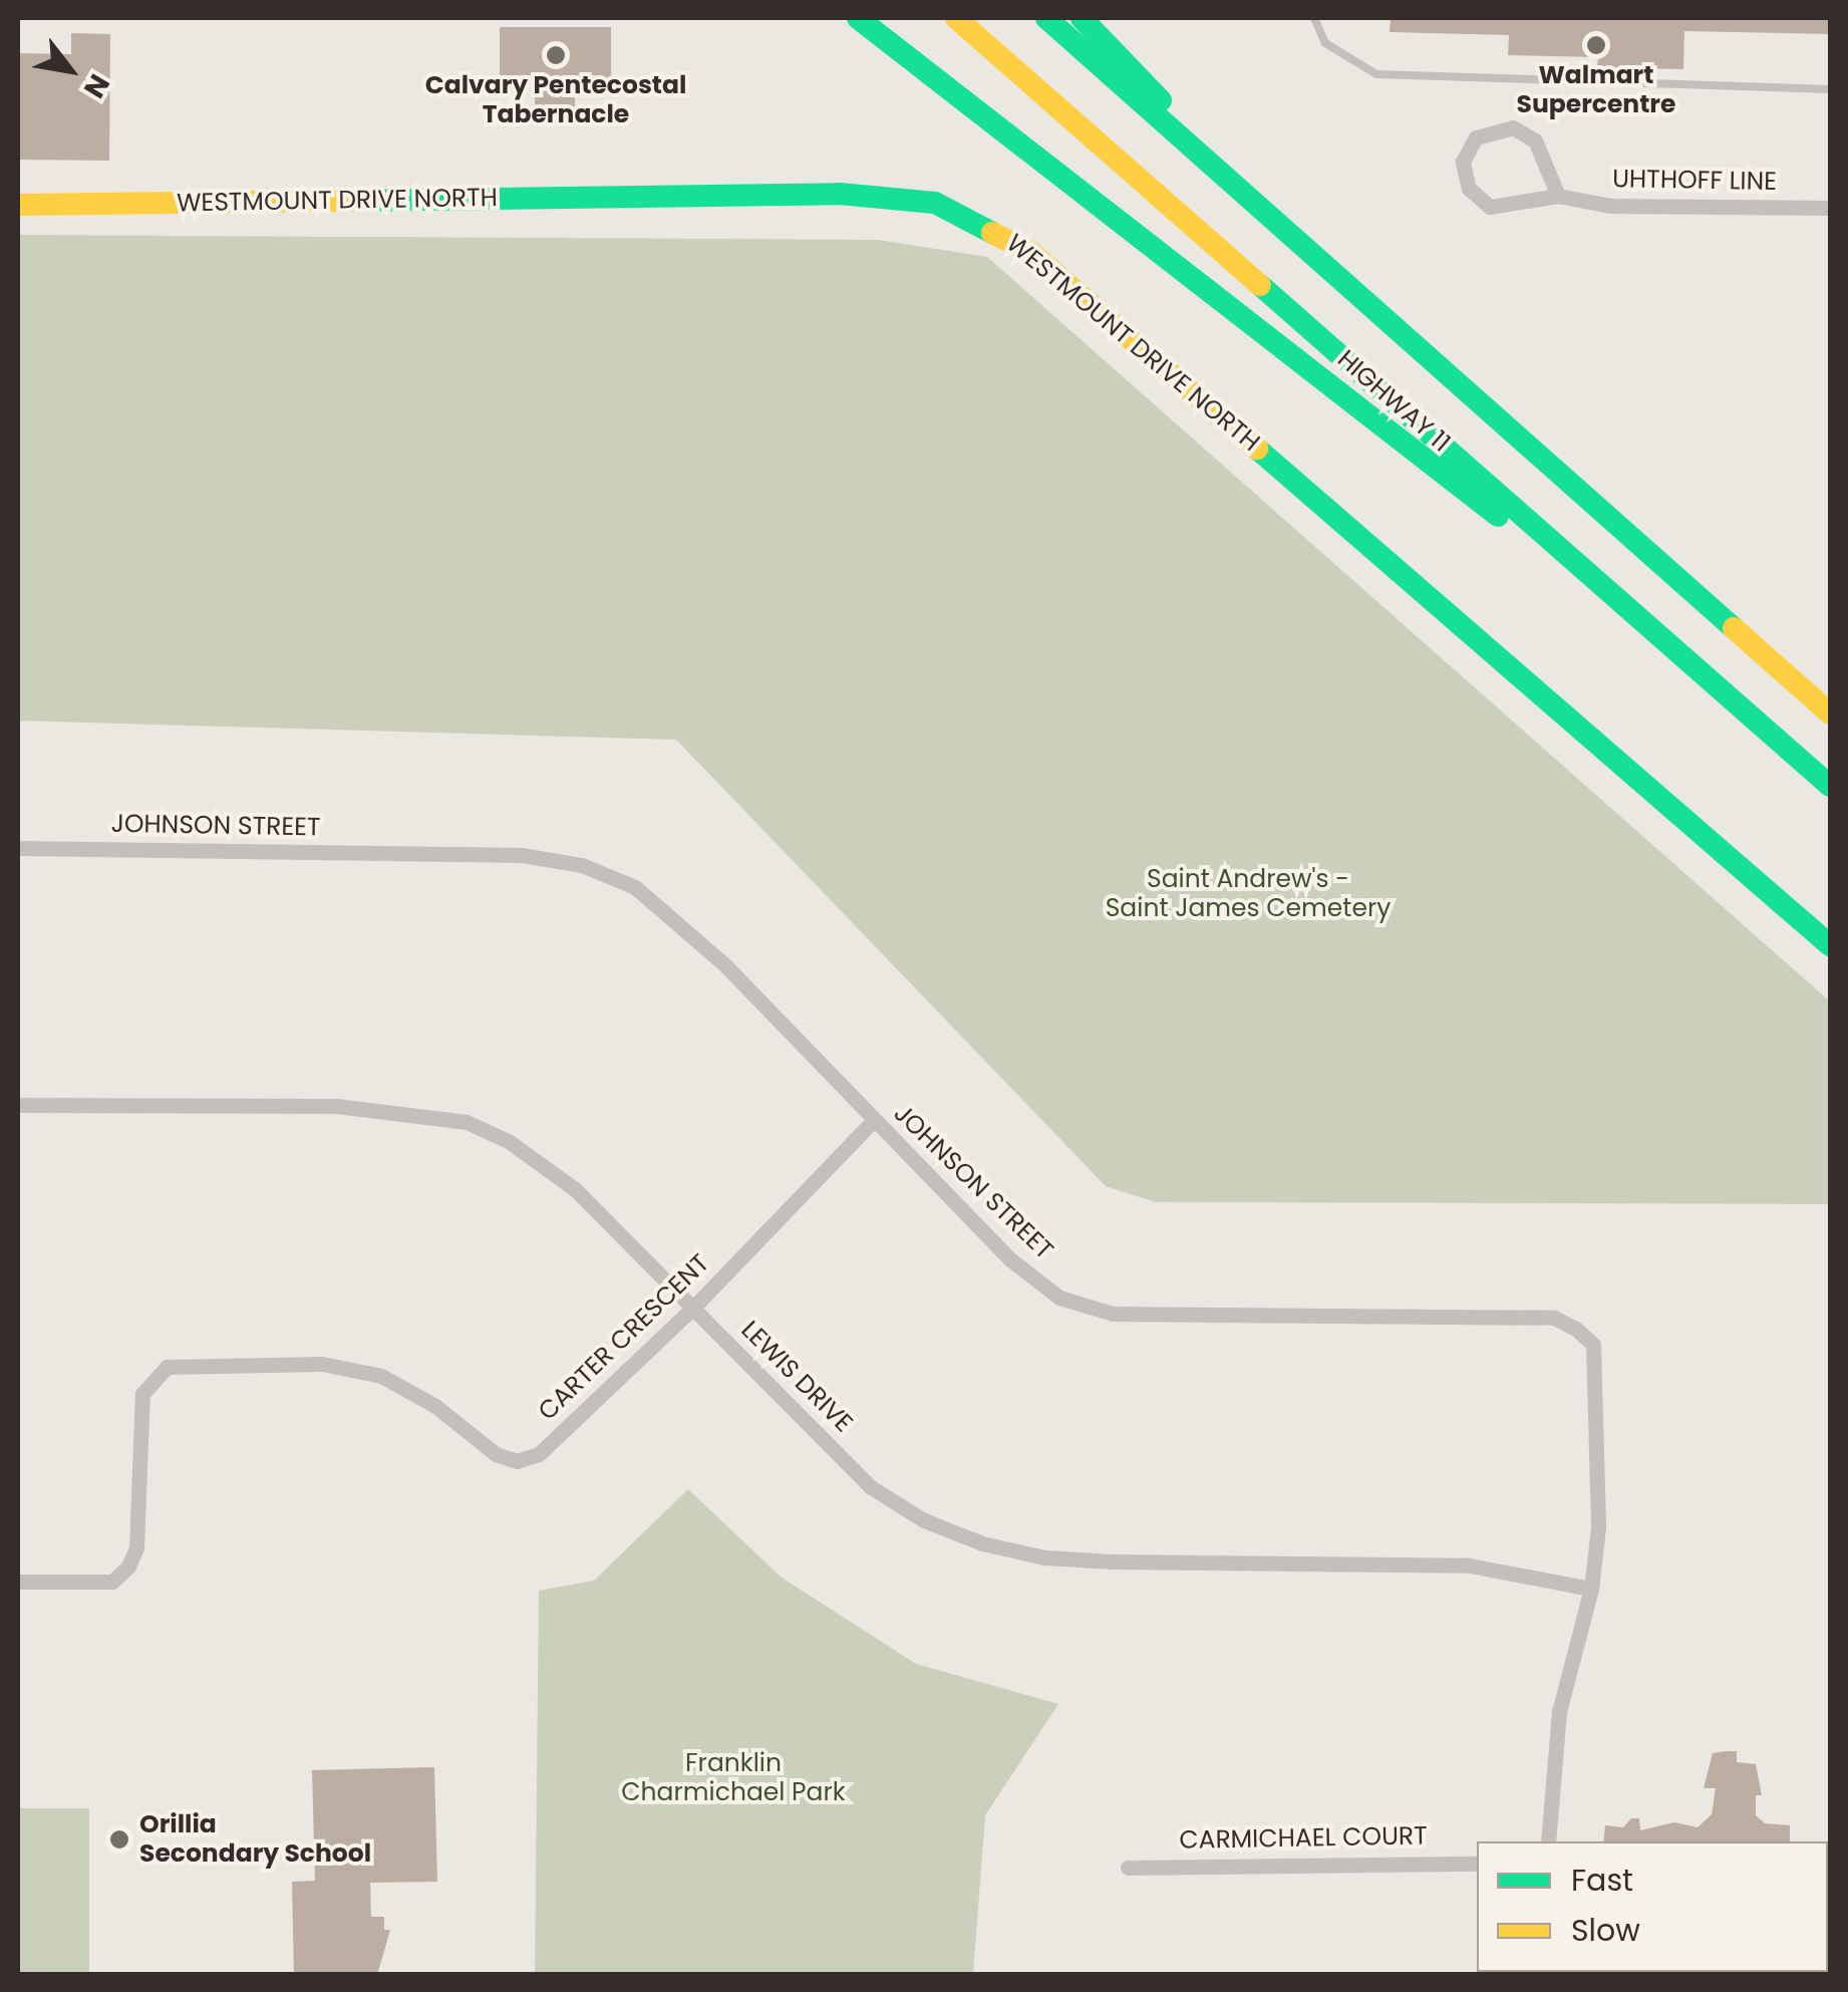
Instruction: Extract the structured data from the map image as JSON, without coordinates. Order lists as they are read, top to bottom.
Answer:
{
  "streets": {
    "main road": ["WESTMOUNT DRIVE NORTH", "HIGHWAY 11"],
    "street": [
      "UHTHOFF LINE",
      "JOHNSON STREET",
      "CARTER CRESCENT",
      "LEWIS DRIVE",
      "CARMICHAEL COURT"
    ]
  },
  "crossings": [
    ["JOHNSON STREET", "CARTER CRESCENT"],
    ["JOHNSON STREET", "LEWIS DRIVE"],
    ["CARTER CRESCENT", "LEWIS DRIVE"]
  ],
  "parks": ["Saint Andrew's - Saint James Cemetery", "Franklin Charmichael Park"],
  "places": ["Walmart Supercentre", "Calvary Pentecostal Tabernacle", "Orillia Secondary School"],
  "legend": ["Fast", "Slow"],
  "north": "bottom right"
}
